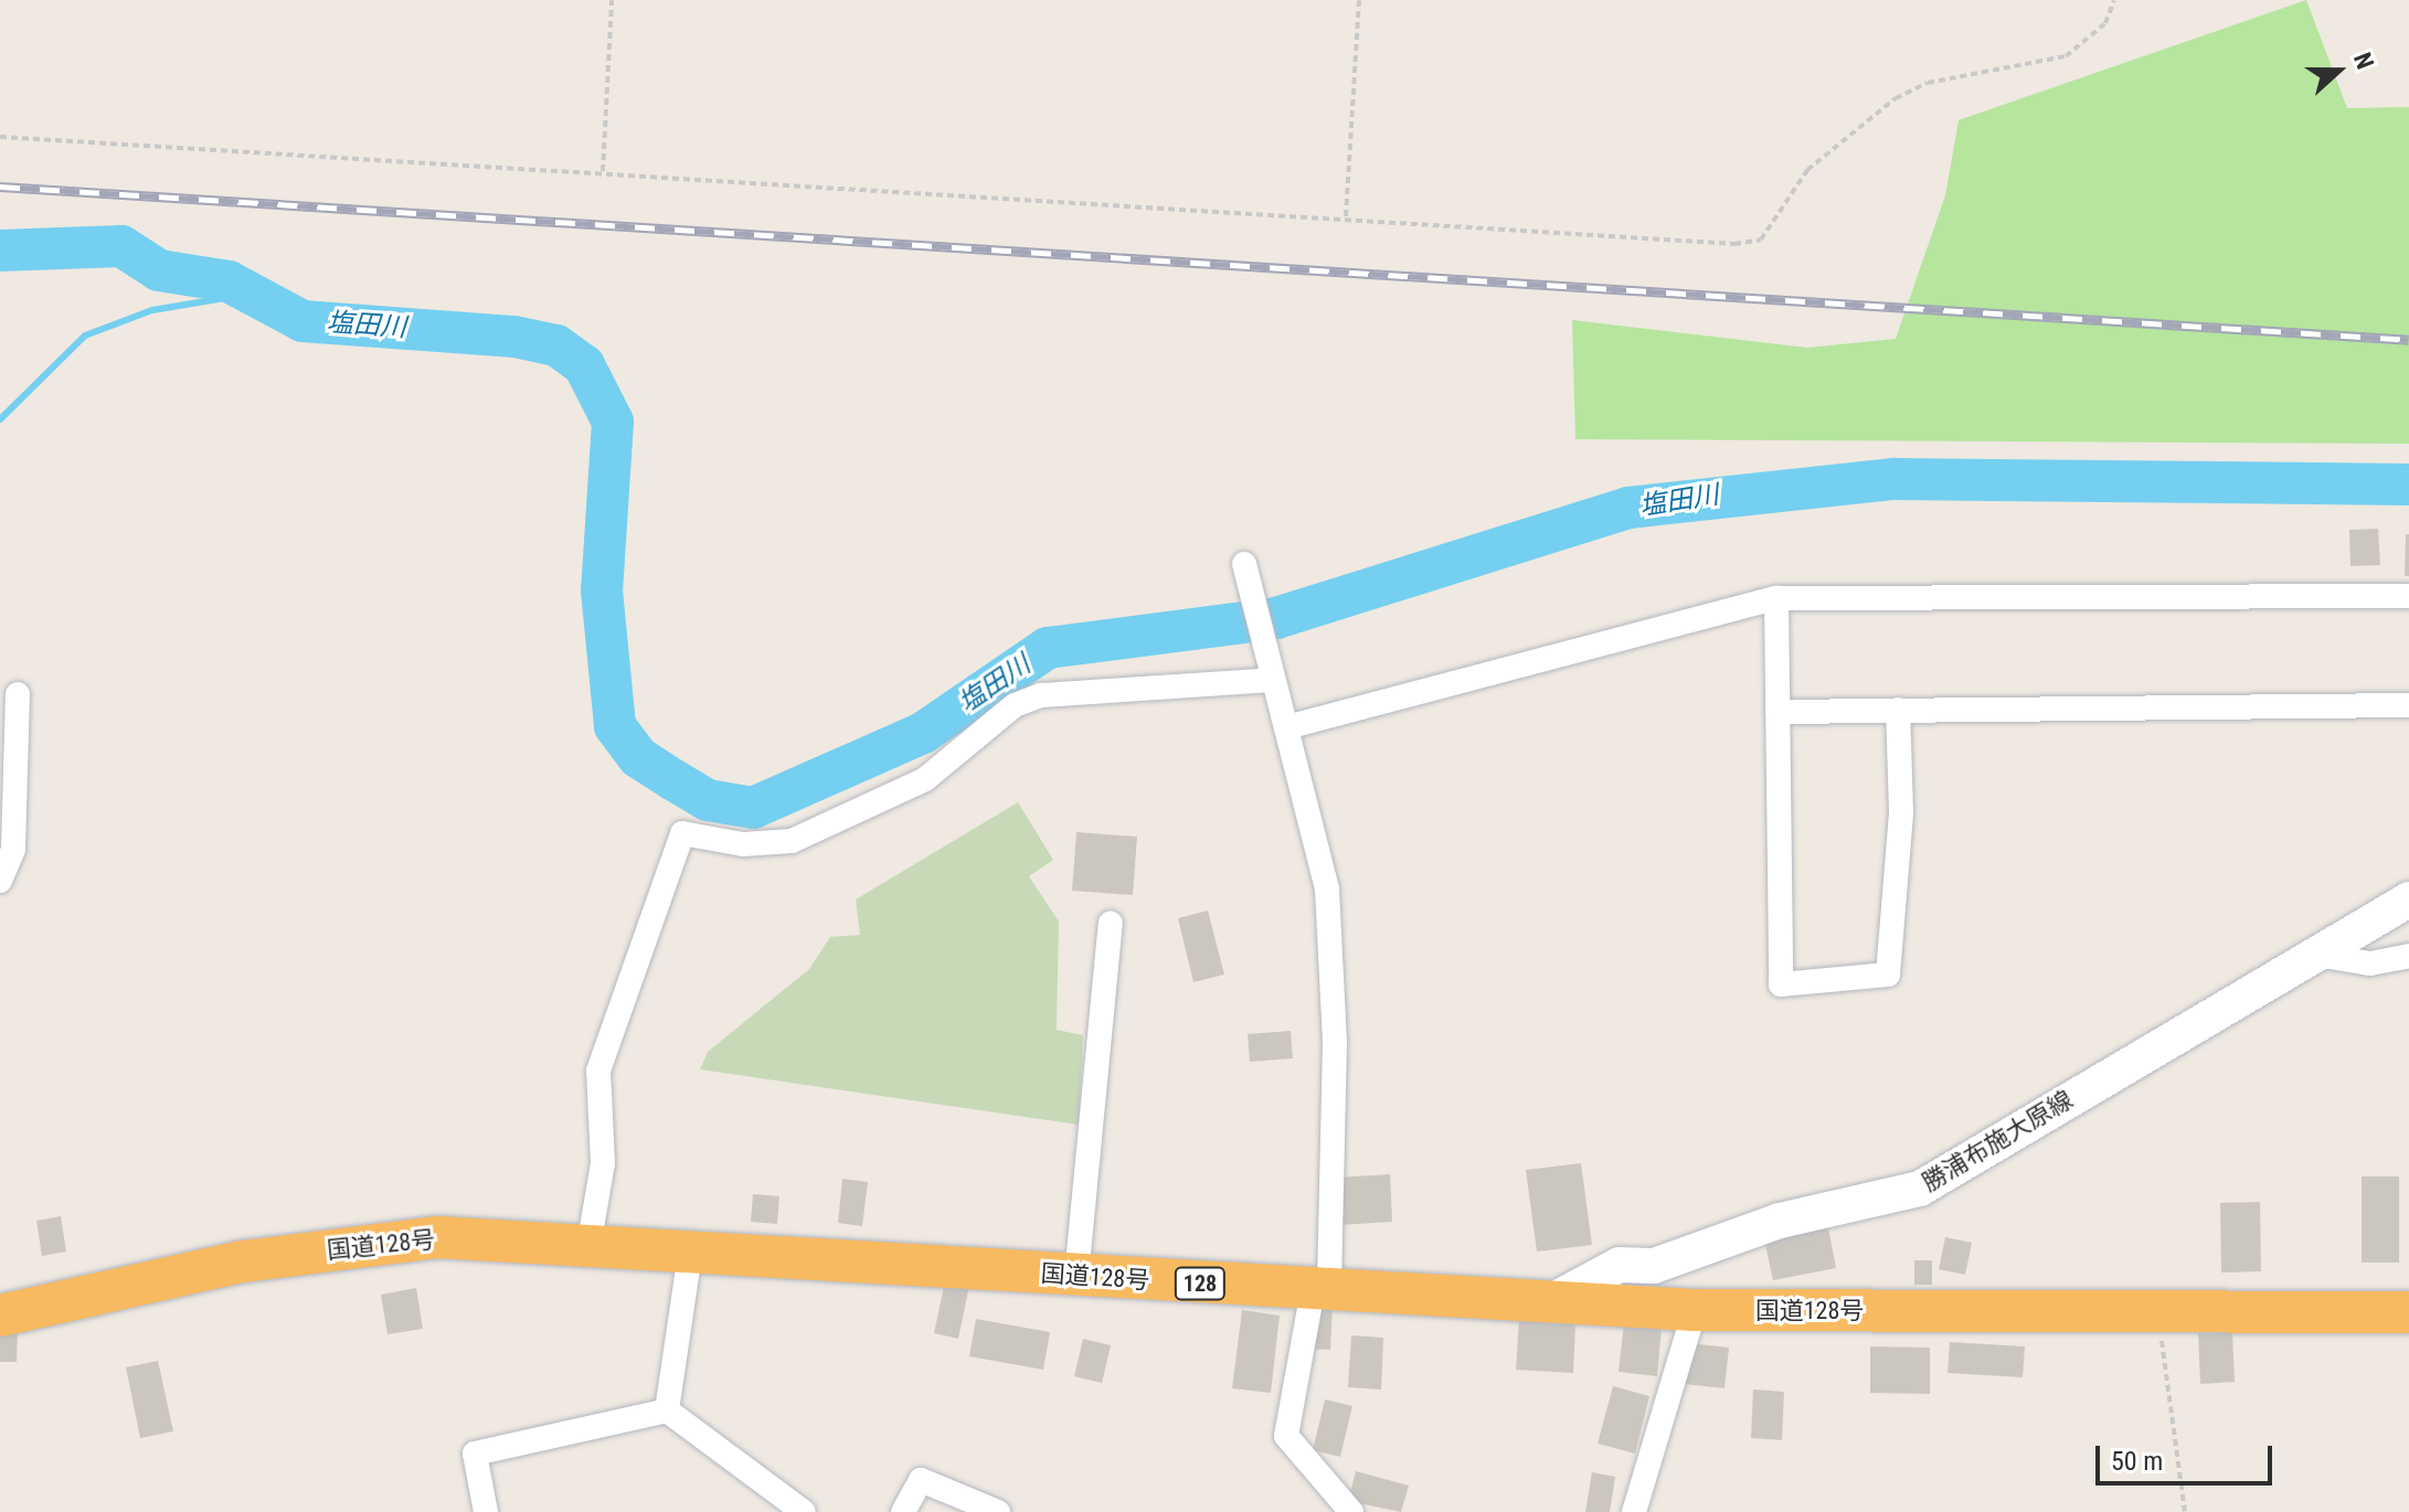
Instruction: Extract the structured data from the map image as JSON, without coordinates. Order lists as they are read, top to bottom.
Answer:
{
  "streets": {
    "highway": ["国道128号", "128"],
    "main road": ["勝浦布施大原線"]
  },
  "crossings": [
    ["勝浦布施大原線", "国道128号"]
  ],
  "water": ["塩田川"],
  "scale_bar": "50 m",
  "north": "right"
}
